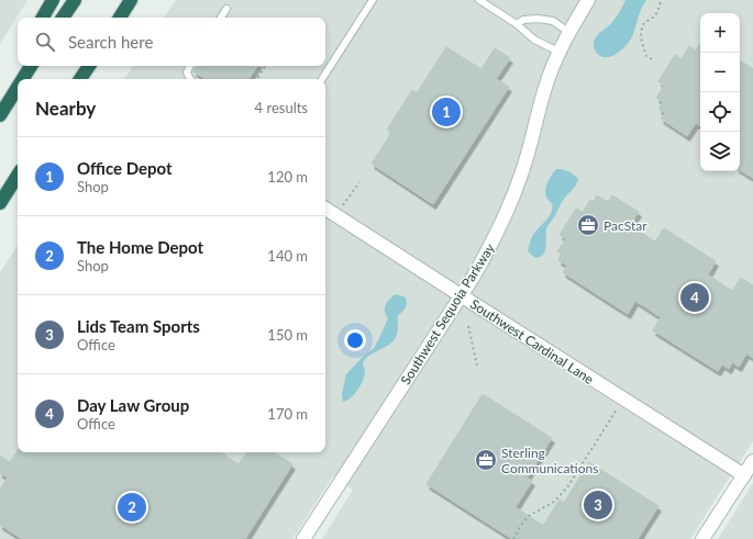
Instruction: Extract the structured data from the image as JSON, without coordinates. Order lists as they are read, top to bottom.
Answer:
{
  "streets": {
    "street": ["Southwest Sequoia Parkway", "Southwest Cardinal Lane"]
  },
  "crossings": [
    ["Southwest Sequoia Parkway", "Southwest Cardinal Lane"]
  ],
  "places": {
    "office": ["PacStar", "Sterling Communications"]
  },
  "page": {
    "map_buttons": ["+", "−"],
    "search": "Search here",
    "heading": ["Nearby", "4 results"],
    "pins": [
      "1",
      "4",
      "3",
      "2"
    ],
    "list": [
      {
        "mark": "1",
        "name": "Office Depot",
        "note": "Shop",
        "value": "120 m"
      },
      {
        "mark": "2",
        "name": "The Home Depot",
        "note": "Shop",
        "value": "140 m"
      },
      {
        "mark": "3",
        "name": "Lids Team Sports",
        "note": "Office",
        "value": "150 m"
      },
      {
        "mark": "4",
        "name": "Day Law Group",
        "note": "Office",
        "value": "170 m"
      }
    ]
  }
}
